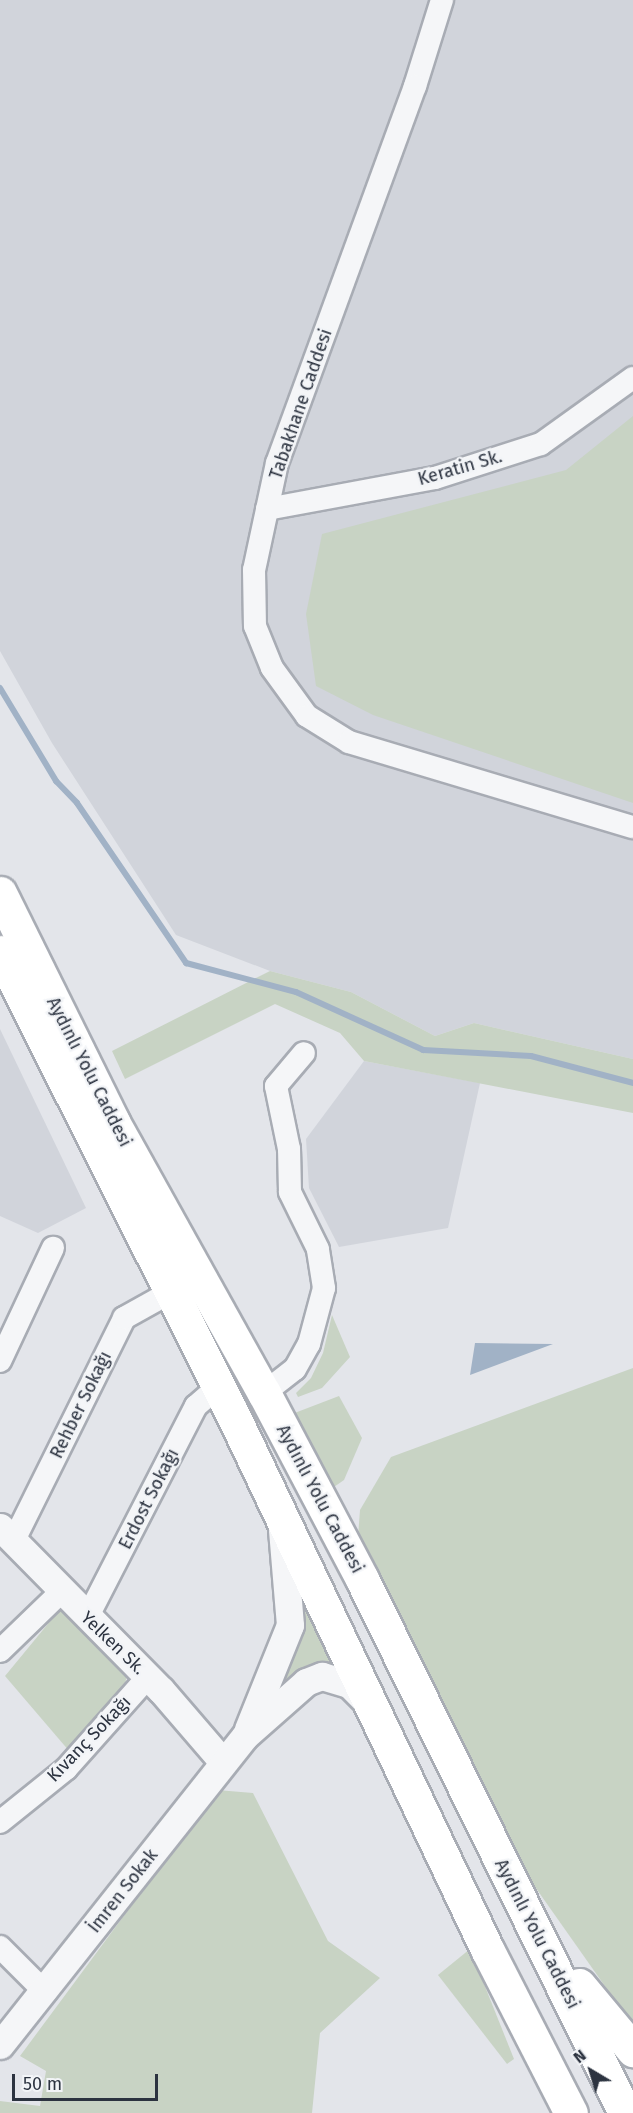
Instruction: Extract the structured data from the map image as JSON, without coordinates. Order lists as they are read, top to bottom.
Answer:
{
  "streets": {
    "main road": ["Aydınlı Yolu Caddesi"],
    "street": [
      "Tabakhane Caddesi",
      "Keratin Sk.",
      "Rehber Sokağı",
      "Erdost Sokağı",
      "Yelken Sk.",
      "Kıvanç Sokağı",
      "İmren Sokak"
    ]
  },
  "crossings": [
    ["Tabakhane Caddesi", "Keratin Sk."],
    ["Aydınlı Yolu Caddesi", "Rehber Sokağı"],
    ["Aydınlı Yolu Caddesi", "Erdost Sokağı"],
    ["Aydınlı Yolu Caddesi", "İmren Sokak"],
    ["Rehber Sokağı", "Yelken Sk."],
    ["Erdost Sokağı", "Yelken Sk."],
    ["Yelken Sk.", "Kıvanç Sokağı"],
    ["Yelken Sk.", "İmren Sokak"]
  ],
  "scale_bar": "50 m",
  "north": "top left"
}
